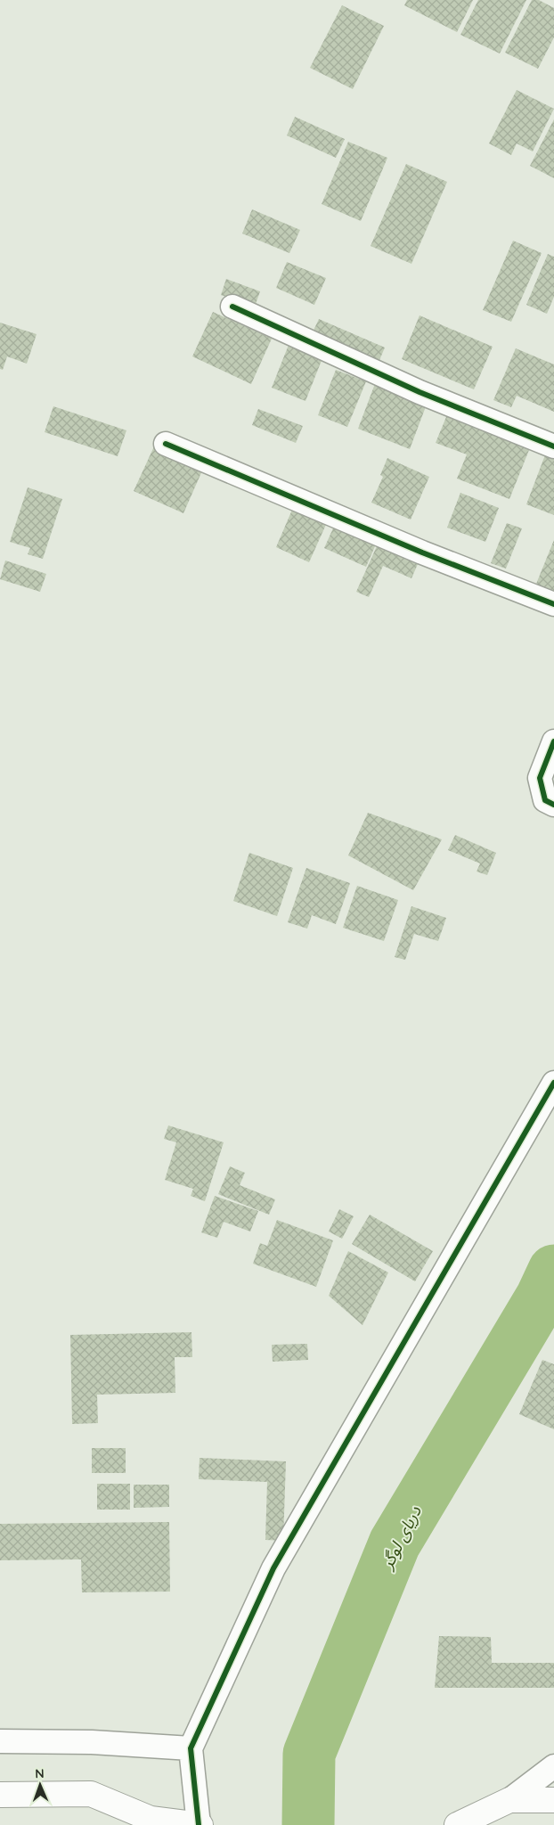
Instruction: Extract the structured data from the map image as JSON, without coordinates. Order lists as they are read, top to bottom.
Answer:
{
  "water": ["دریای لوگر"],
  "north": "top"
}
